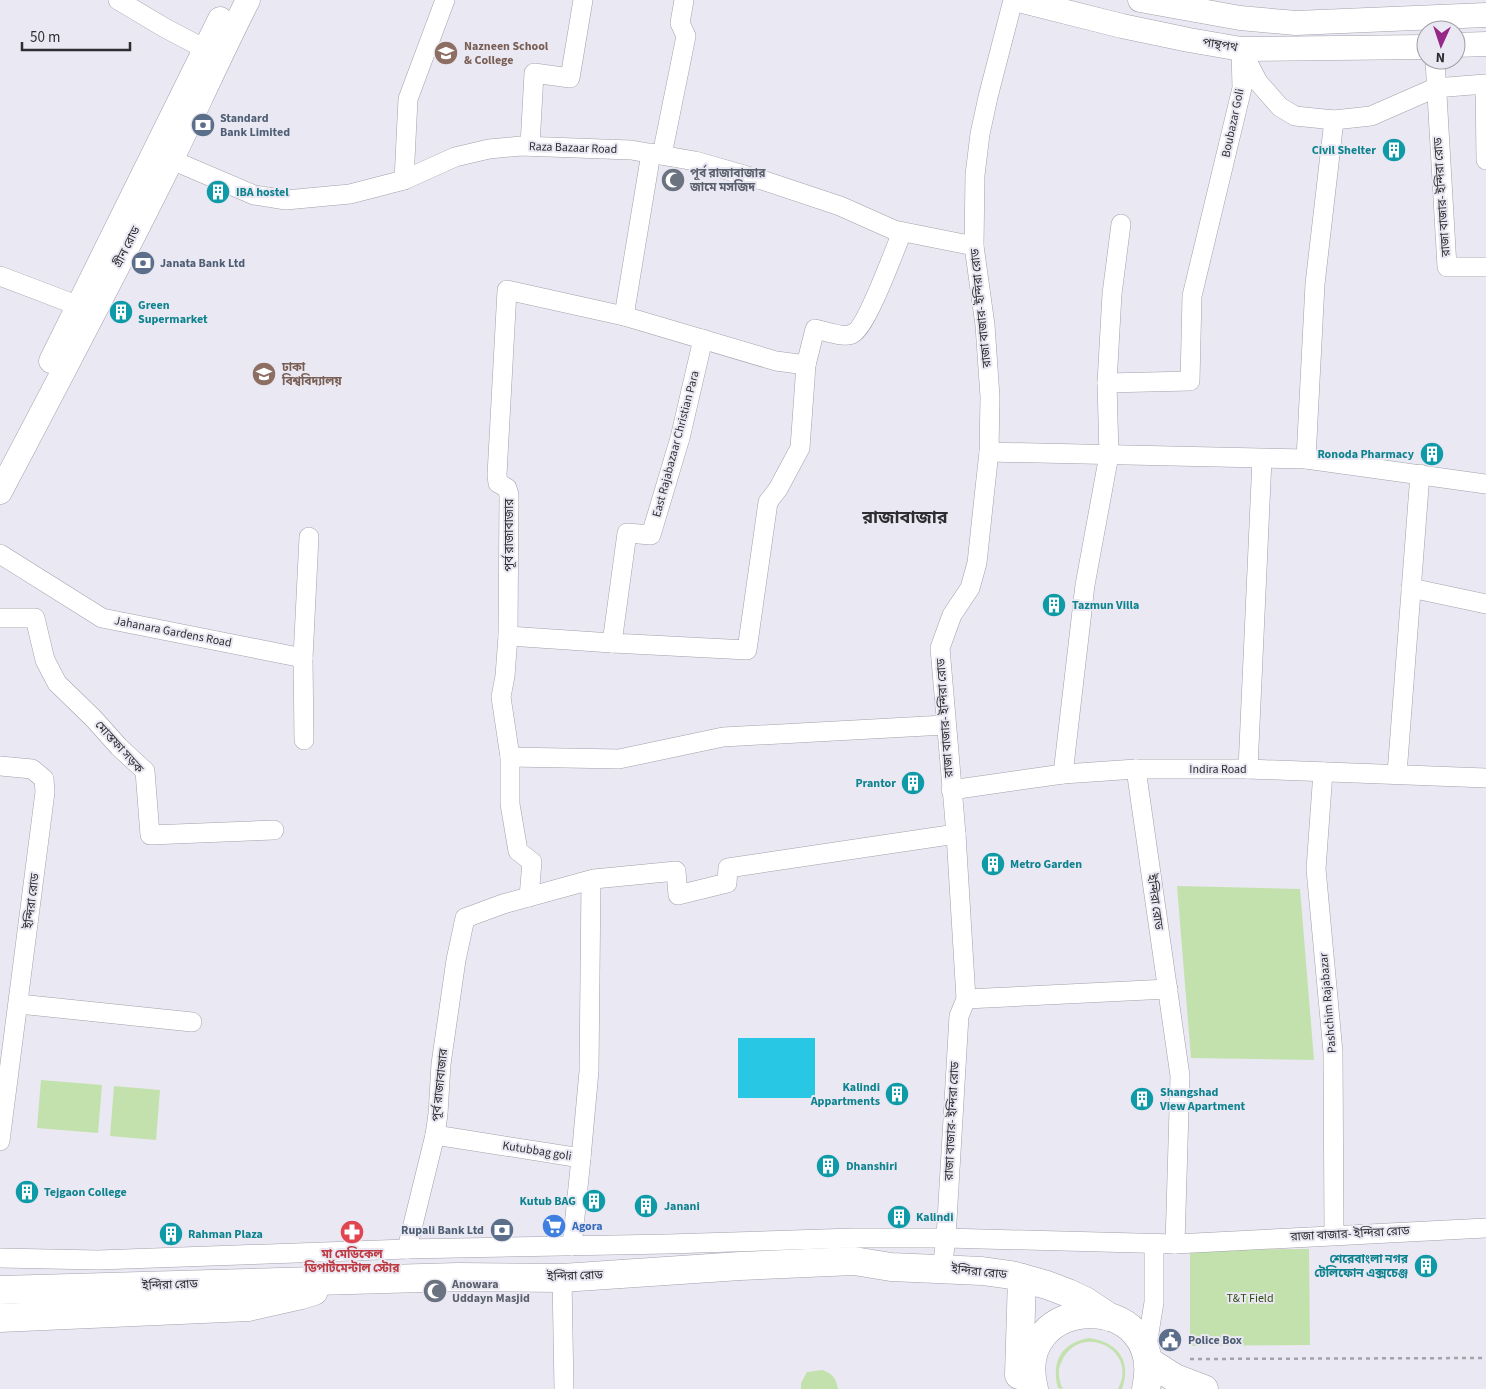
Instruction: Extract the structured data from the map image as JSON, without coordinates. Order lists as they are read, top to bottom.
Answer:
{
  "streets": {
    "highway": ["ইন্দিরা রোড"],
    "main road": ["পান্থপথ", "গ্রীন রোড"],
    "street": [
      "Boubazar Goli",
      "Raza Bazaar Road",
      "রাজা বাজার- ইন্দিরা রোড",
      "East Rajabazaar Christian Para",
      "পূর্ব রাজাবাজার",
      "Jahanara Gardens Road",
      "মোস্তফা সড়ক",
      "Indira Road",
      "Pashchim Rajabazar",
      "Kutubbag goli"
    ]
  },
  "crossings": [
    ["পান্থপথ", "Boubazar Goli"],
    ["Boubazar Goli", "রাজা বাজার- ইন্দিরা রোড"],
    ["Raza Bazaar Road", "রাজা বাজার- ইন্দিরা রোড"],
    ["Raza Bazaar Road", "গ্রীন রোড"],
    ["রাজা বাজার- ইন্দিরা রোড", "Indira Road"],
    ["রাজা বাজার- ইন্দিরা রোড", "ইন্দিরা রোড"],
    ["রাজা বাজার- ইন্দিরা রোড", "Pashchim Rajabazar"],
    ["East Rajabazaar Christian Para", "পূর্ব রাজাবাজার"],
    ["পূর্ব রাজাবাজার", "Kutubbag goli"],
    ["Indira Road", "ইন্দিরা রোড"],
    ["Indira Road", "Pashchim Rajabazar"]
  ],
  "districts": ["রাজাবাজার"],
  "parks": ["T&T Field"],
  "places": {
    "school or university": ["Nazneen School & College", "ঢাকা বিশ্ববিদ্যালয়"],
    "bank": ["Standard Bank Limited", "Janata Bank Ltd", "Rupali Bank Ltd"],
    "building": [
      "Civil Shelter",
      "IBA hostel",
      "Green Supermarket",
      "Ronoda Pharmacy",
      "Tazmun Villa",
      "Prantor",
      "Metro Garden",
      "Kalindi Appartments",
      "Shangshad View Apartment",
      "Dhanshiri",
      "Tejgaon College",
      "Kutub BAG",
      "Janani",
      "Kalindi",
      "Rahman Plaza",
      "শেরেবাংলা নগর টেলিফোন এক্সচেঞ্জ"
    ],
    "mosque": ["পূর্ব রাজাবাজার জামে মসজিদ", "Anowara Uddayn Masjid"],
    "supermarket": ["Agora"],
    "pharmacy": ["মা মেডিকেল ডিপার্টমেন্টাল স্টোর"],
    "public building": ["Police Box"]
  },
  "scale_bar": "50 m",
  "north": "bottom"
}
